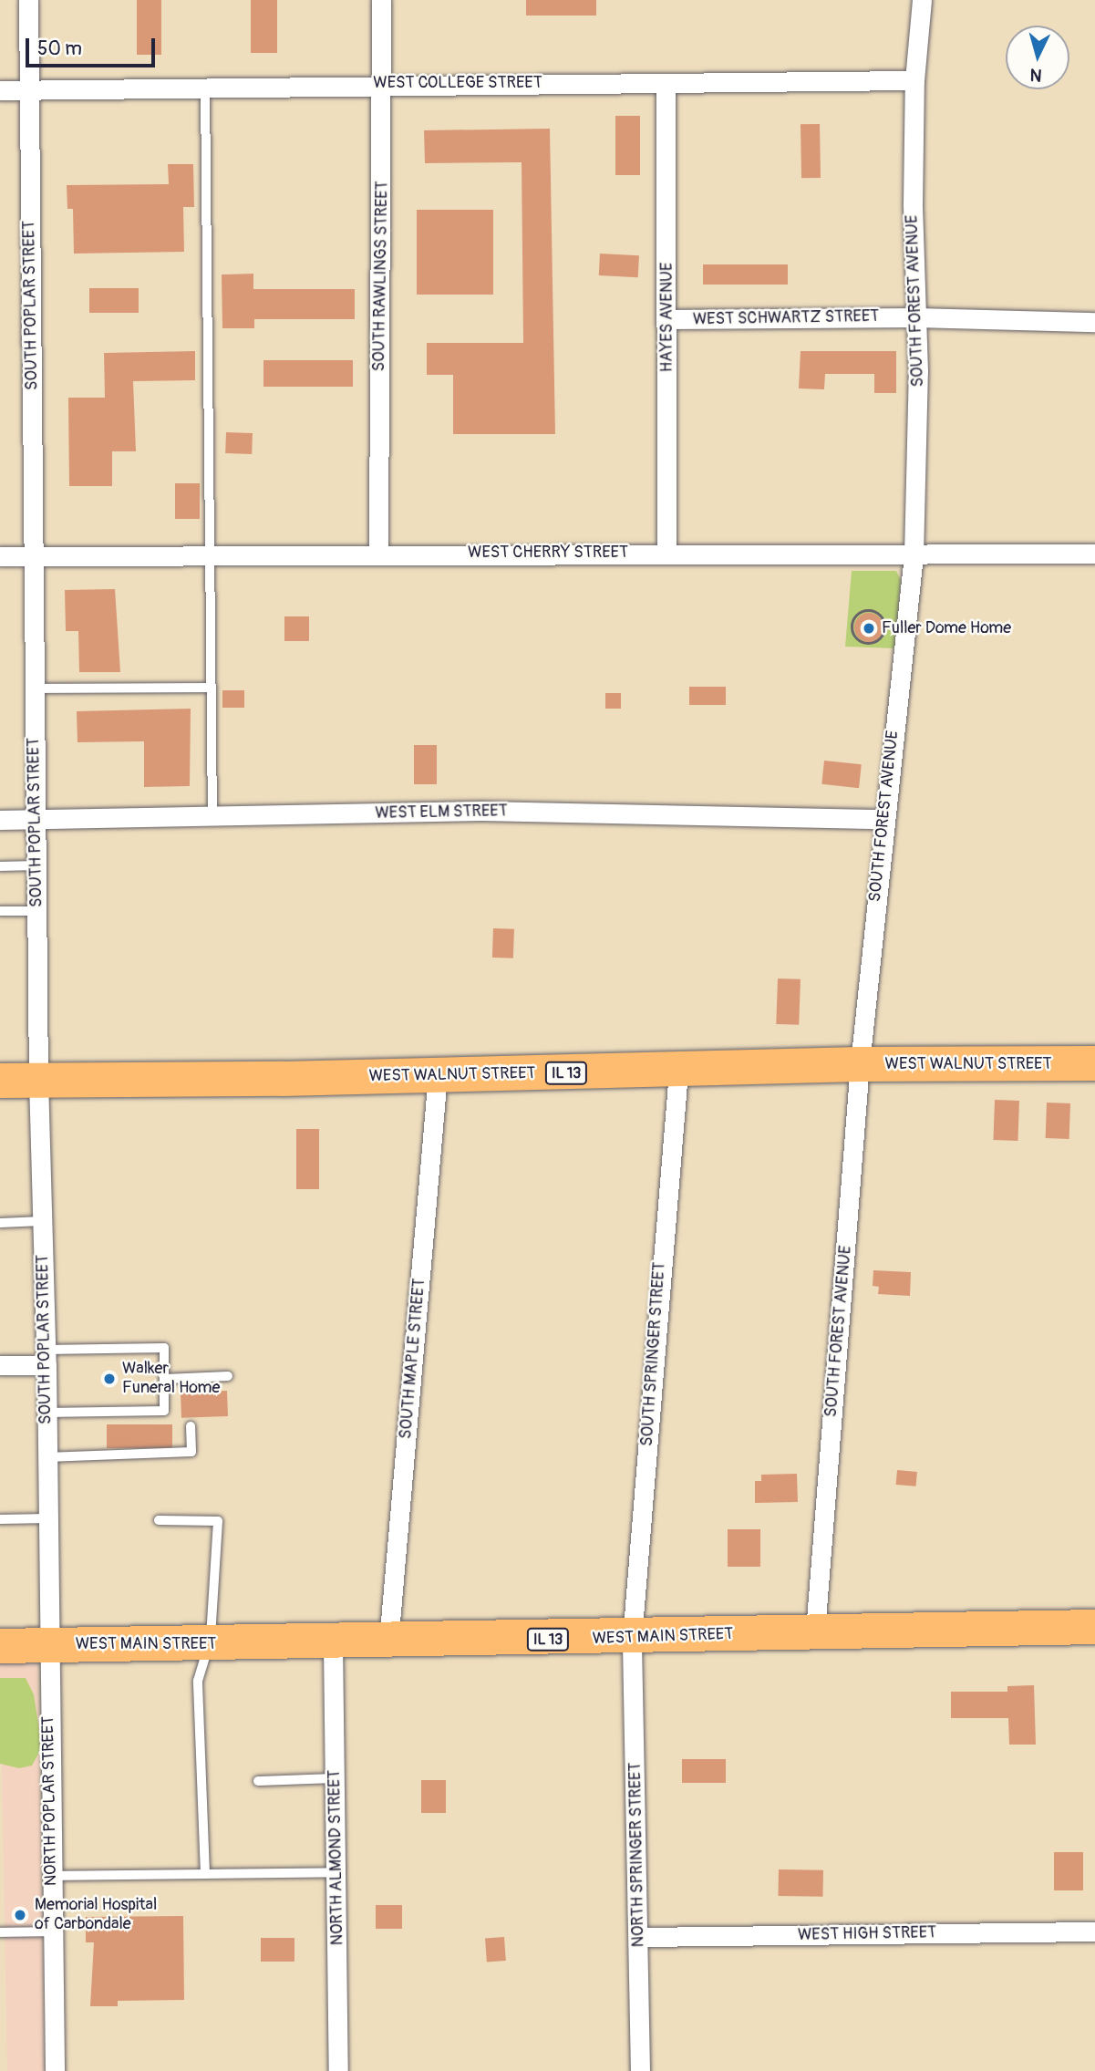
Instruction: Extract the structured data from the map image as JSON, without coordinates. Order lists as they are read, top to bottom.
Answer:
{
  "streets": {
    "highway": ["WEST WALNUT STREET", "IL 13", "WEST MAIN STREET"],
    "street": [
      "WEST COLLEGE STREET",
      "SOUTH RAWLINGS STREET",
      "SOUTH FOREST AVENUE",
      "SOUTH POPLAR STREET",
      "HAYES AVENUE",
      "WEST SCHWARTZ STREET",
      "WEST CHERRY STREET",
      "WEST ELM STREET",
      "SOUTH SPRINGER STREET",
      "SOUTH MAPLE STREET",
      "NORTH POPLAR STREET",
      "NORTH SPRINGER STREET",
      "NORTH ALMOND STREET",
      "WEST HIGH STREET"
    ]
  },
  "crossings": [
    ["WEST COLLEGE STREET", "SOUTH RAWLINGS STREET"],
    ["WEST COLLEGE STREET", "SOUTH FOREST AVENUE"],
    ["WEST COLLEGE STREET", "SOUTH POPLAR STREET"],
    ["WEST COLLEGE STREET", "HAYES AVENUE"],
    ["SOUTH RAWLINGS STREET", "WEST CHERRY STREET"],
    ["SOUTH FOREST AVENUE", "WEST SCHWARTZ STREET"],
    ["SOUTH FOREST AVENUE", "WEST CHERRY STREET"],
    ["SOUTH FOREST AVENUE", "WEST ELM STREET"],
    ["SOUTH FOREST AVENUE", "WEST WALNUT STREET"],
    ["SOUTH FOREST AVENUE", "WEST MAIN STREET"],
    ["SOUTH POPLAR STREET", "WEST CHERRY STREET"],
    ["SOUTH POPLAR STREET", "WEST ELM STREET"],
    ["SOUTH POPLAR STREET", "WEST WALNUT STREET"],
    ["SOUTH POPLAR STREET", "WEST MAIN STREET"],
    ["SOUTH POPLAR STREET", "NORTH POPLAR STREET"],
    ["HAYES AVENUE", "WEST SCHWARTZ STREET"],
    ["HAYES AVENUE", "WEST CHERRY STREET"],
    ["WEST WALNUT STREET", "SOUTH SPRINGER STREET"],
    ["WEST WALNUT STREET", "SOUTH MAPLE STREET"],
    ["SOUTH SPRINGER STREET", "WEST MAIN STREET"],
    ["SOUTH SPRINGER STREET", "NORTH SPRINGER STREET"],
    ["SOUTH MAPLE STREET", "WEST MAIN STREET"],
    ["WEST MAIN STREET", "NORTH POPLAR STREET"],
    ["WEST MAIN STREET", "NORTH SPRINGER STREET"],
    ["WEST MAIN STREET", "NORTH ALMOND STREET"],
    ["NORTH SPRINGER STREET", "WEST HIGH STREET"]
  ],
  "places": ["Fuller Dome Home", "Walker Funeral Home", "Memorial Hospital of Carbondale"],
  "scale_bar": "50 m",
  "north": "bottom"
}
